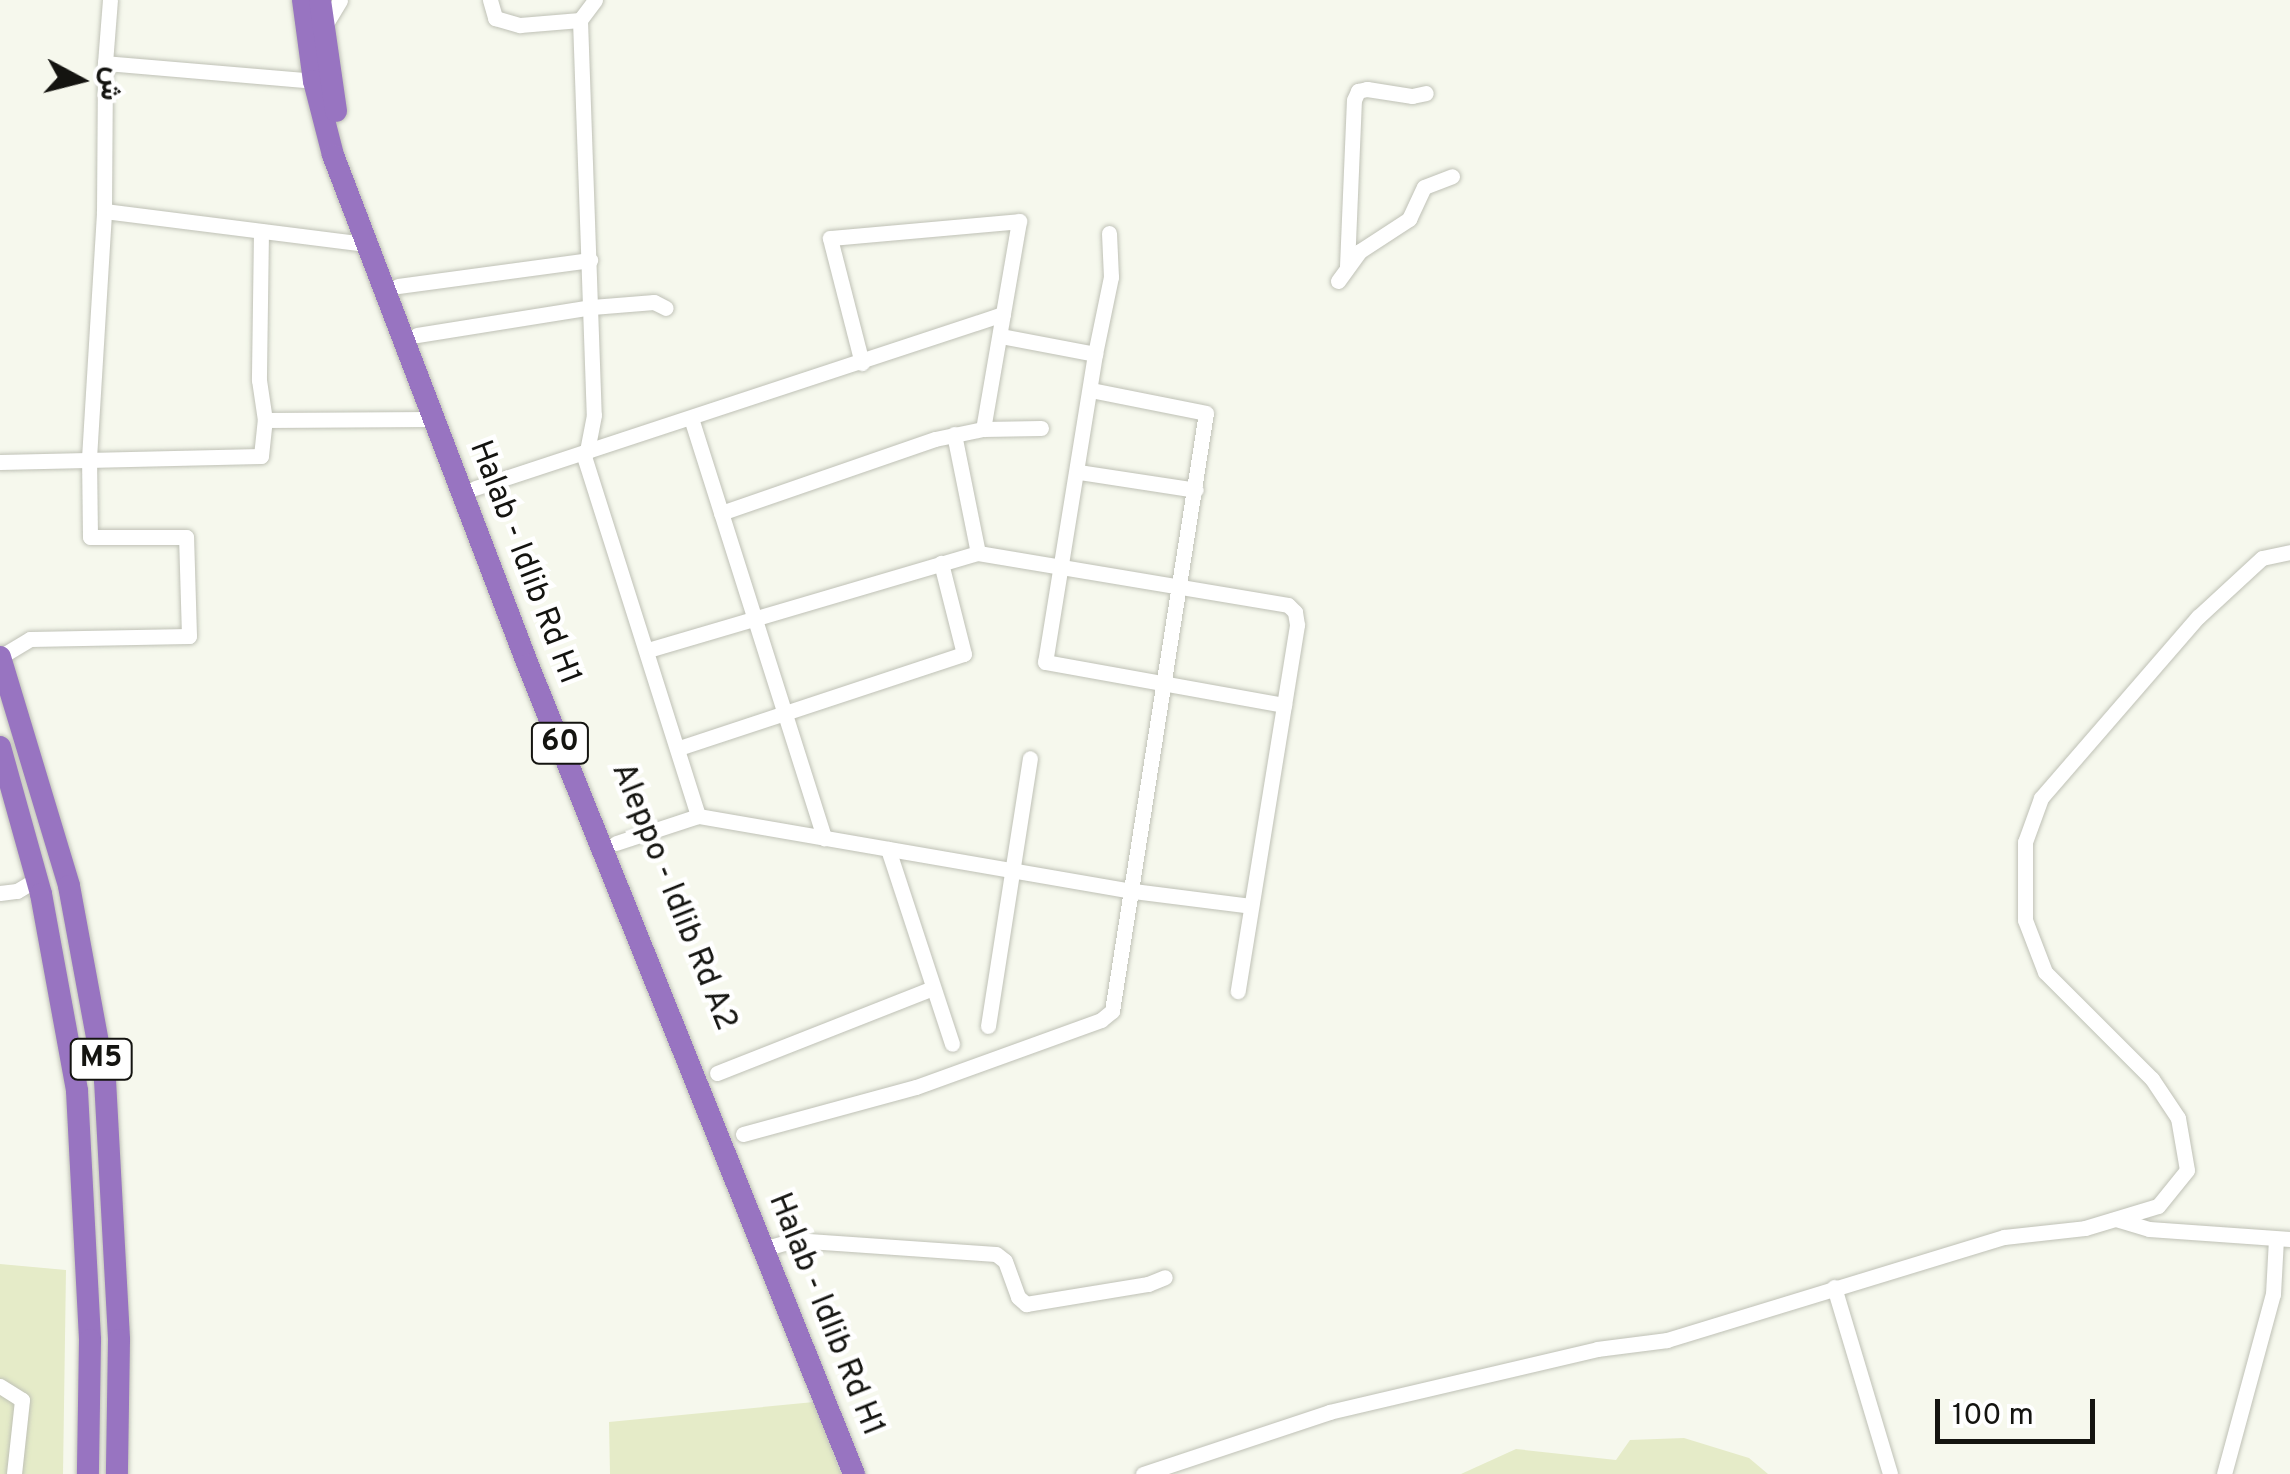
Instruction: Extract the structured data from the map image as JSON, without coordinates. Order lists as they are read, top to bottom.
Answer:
{
  "streets": {
    "highway": [
      "Halab - Idlib Rd H1",
      "60",
      "Aleppo - Idlib Rd A2",
      "M5"
    ]
  },
  "crossings": [
    ["Halab - Idlib Rd H1", "Aleppo - Idlib Rd A2"]
  ],
  "scale_bar": "100 m",
  "north": "right"
}
